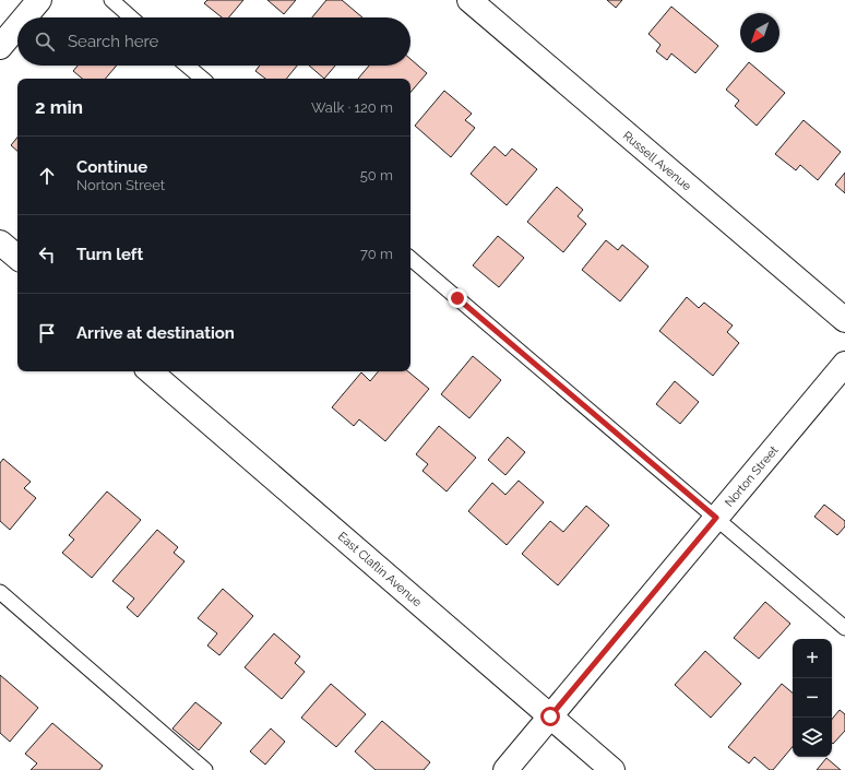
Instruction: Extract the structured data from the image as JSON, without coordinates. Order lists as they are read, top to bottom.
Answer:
{
  "streets": {
    "street": ["Russell Avenue", "Norton Street", "East Claflin Avenue"]
  },
  "crossings": [
    ["Norton Street", "East Claflin Avenue"]
  ],
  "north": "bottom left",
  "page": {
    "search": "Search here",
    "heading": ["2 min", "Walk · 120 m"],
    "list": [
      ["Continue", "Norton Street", "50 m"],
      ["Turn left", "70 m"],
      "Arrive at destination"
    ],
    "map_buttons": ["+", "−"]
  }
}
